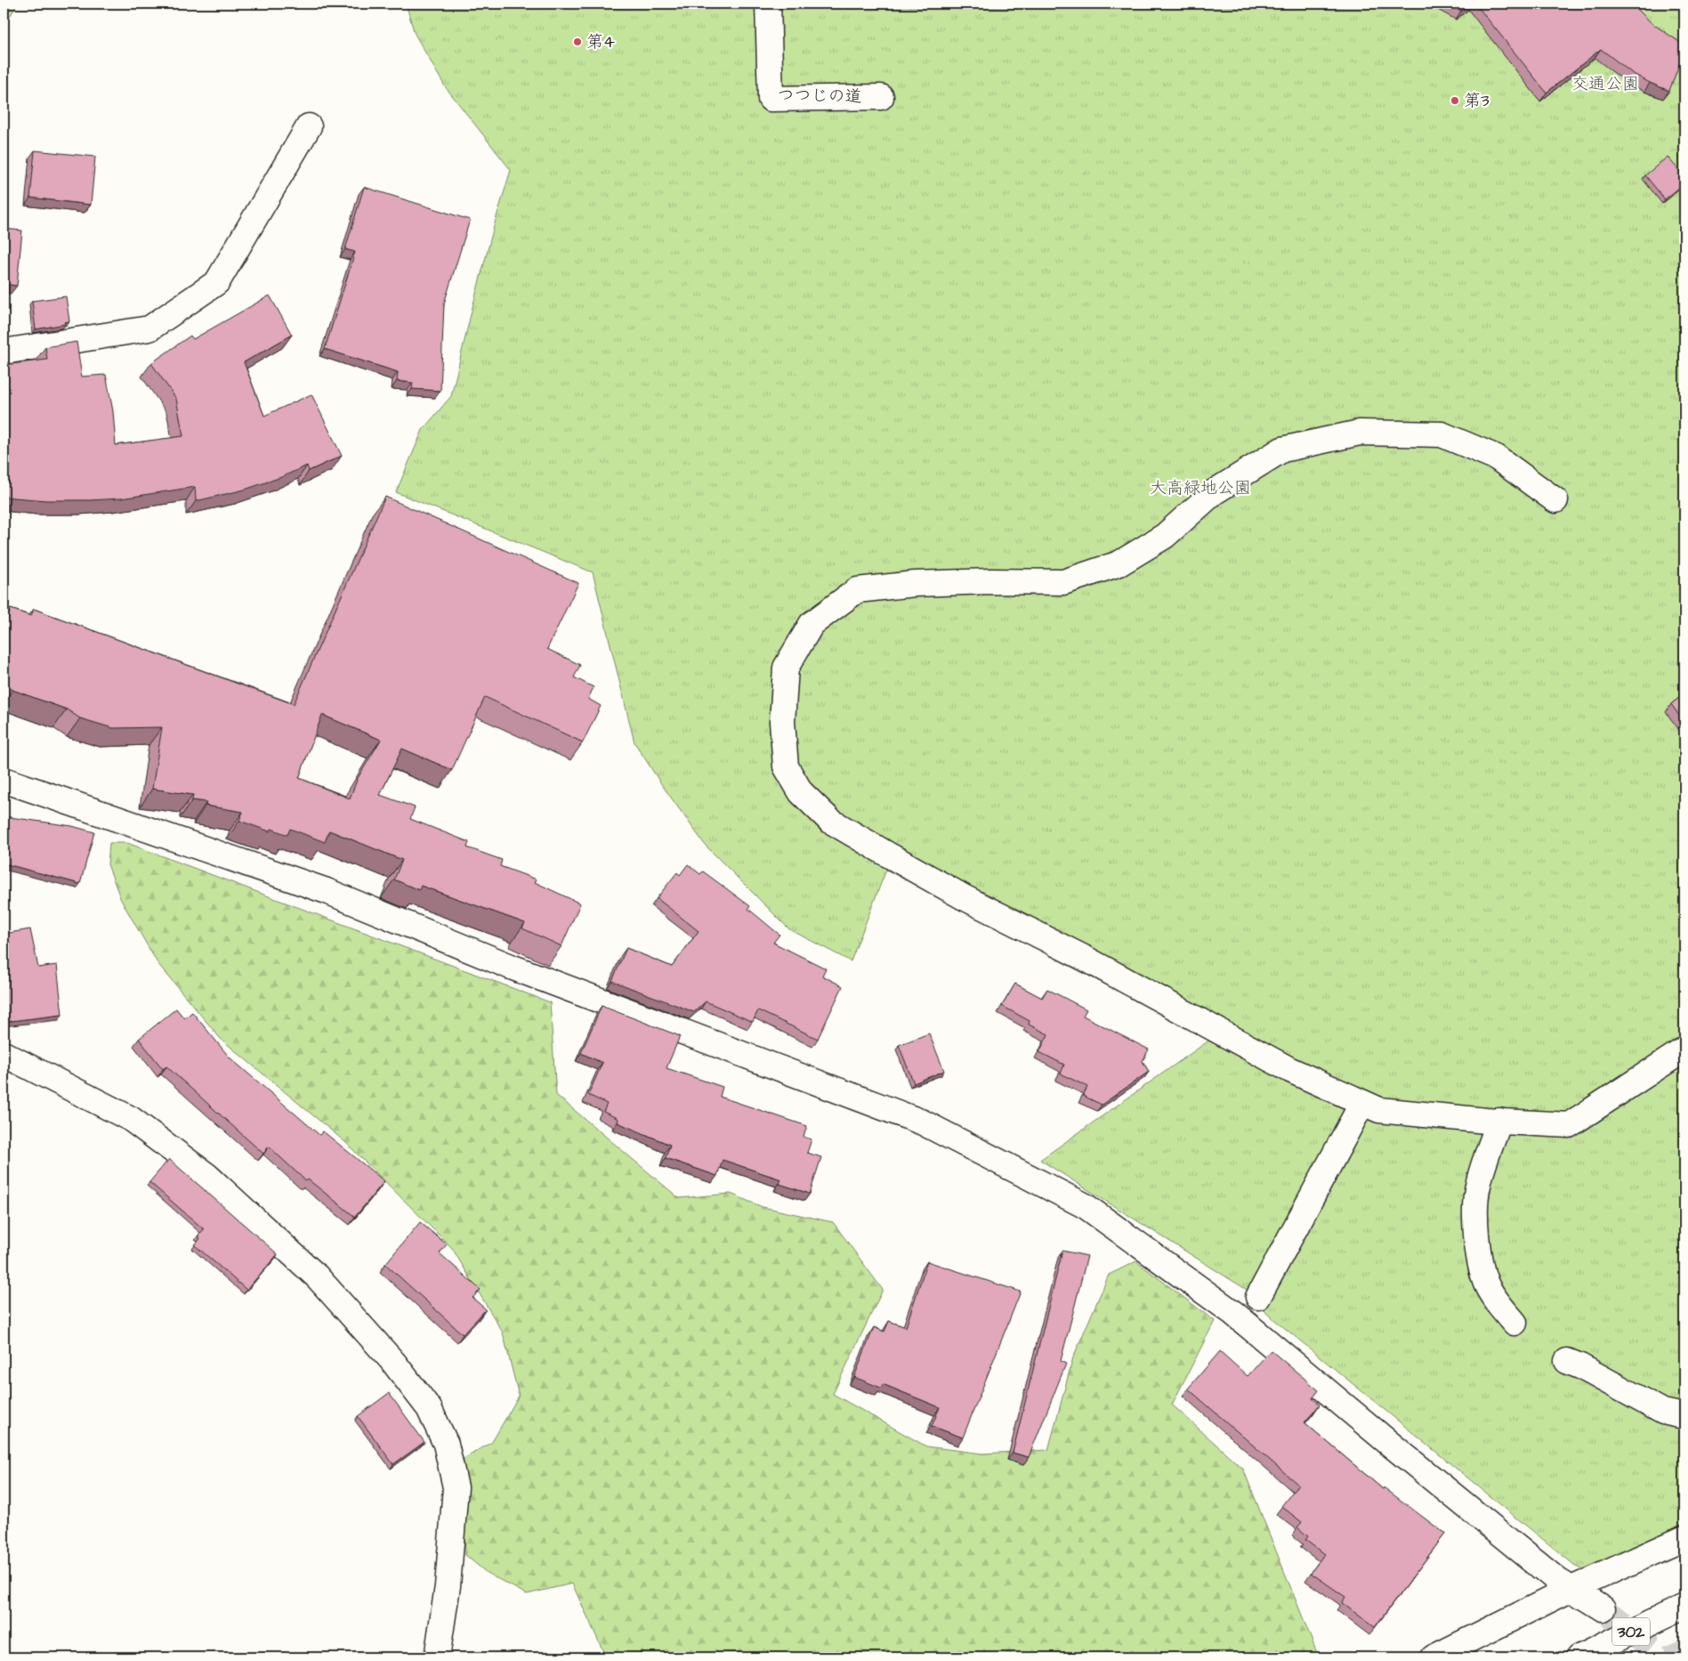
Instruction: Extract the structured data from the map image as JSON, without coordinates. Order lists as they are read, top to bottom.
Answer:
{
  "streets": {
    "main road": ["つつじの道", "302"]
  },
  "parks": ["交通公園", "大高緑地公園"],
  "places": ["第4", "第3"]
}
